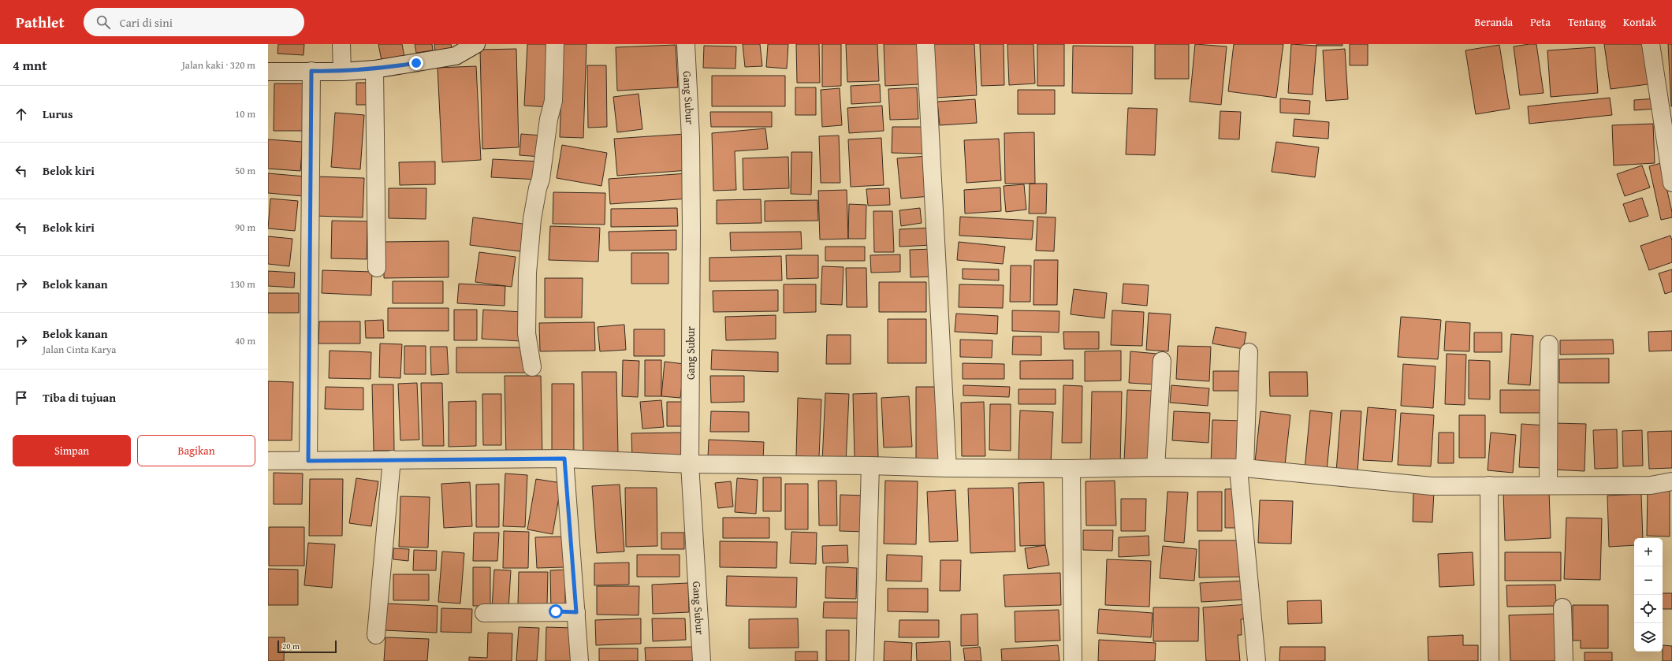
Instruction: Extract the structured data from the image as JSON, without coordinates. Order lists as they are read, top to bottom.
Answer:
{
  "streets": {
    "street": ["Gang Subur"]
  },
  "scale_bar": "20 m",
  "page": {
    "header": "Pathlet",
    "search": "Cari di sini",
    "nav": [
      "Beranda",
      "Peta",
      "Tentang",
      "Kontak"
    ],
    "heading": ["4 mnt", "Jalan kaki · 320 m"],
    "list": [
      ["Lurus", "10 m"],
      ["Belok kiri", "50 m"],
      ["Belok kiri", "90 m"],
      ["Belok kanan", "130 m"],
      ["Belok kanan", "Jalan Cinta Karya", "40 m"],
      "Tiba di tujuan"
    ],
    "buttons": ["Simpan", "Bagikan"],
    "map_buttons": ["+", "−"],
    "scale": "20 m"
  }
}
